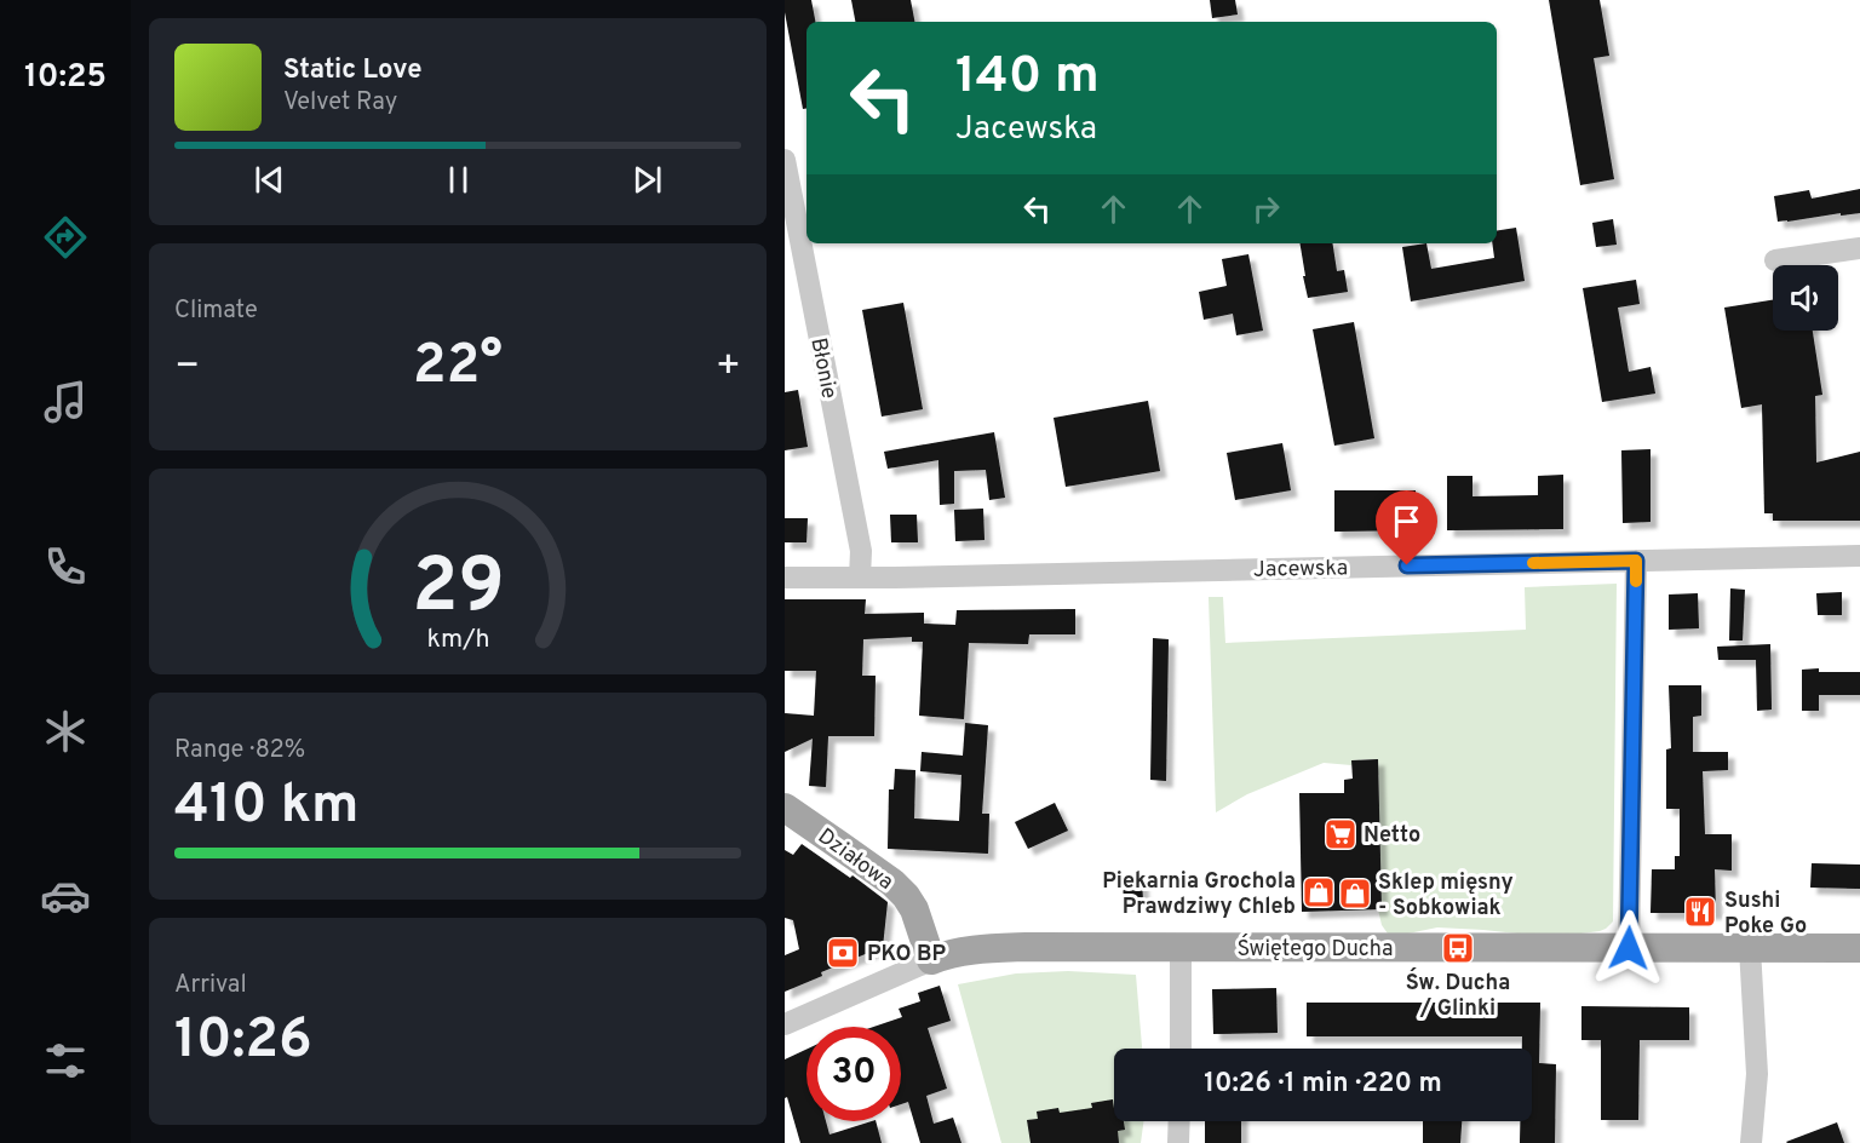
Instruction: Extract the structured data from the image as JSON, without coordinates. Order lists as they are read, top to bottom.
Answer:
{
  "streets": {
    "main road": ["Działowa", "Świętego Ducha"],
    "street": ["Błonie", "Jacewska"]
  },
  "crossings": [
    ["Błonie", "Jacewska"],
    ["Działowa", "Świętego Ducha"]
  ],
  "places": {
    "supermarket": ["Netto"],
    "shop": ["Piekarnia Grochola Prawdziwy Chleb", "Sklep mięsny - Sobkowiak"],
    "restaurant": ["Sushi Poke Go"],
    "bus stop": ["Św. Ducha / Glinki"],
    "bank": ["PKO BP"]
  },
  "page": {
    "tabs": "10:25",
    "turn": ["140 m", "Jacewska"],
    "song": ["Static Love", "Velvet Ray"],
    "tile": [
      "Climate",
      ["Range · 82%", "410 km"],
      ["Arrival", "10:26"]
    ],
    "heat": ["−", "22°", "+"],
    "limit": "30",
    "trip": "10:26 · 1 min · 220 m",
    "gauge": ["29", "km/h"]
  }
}
